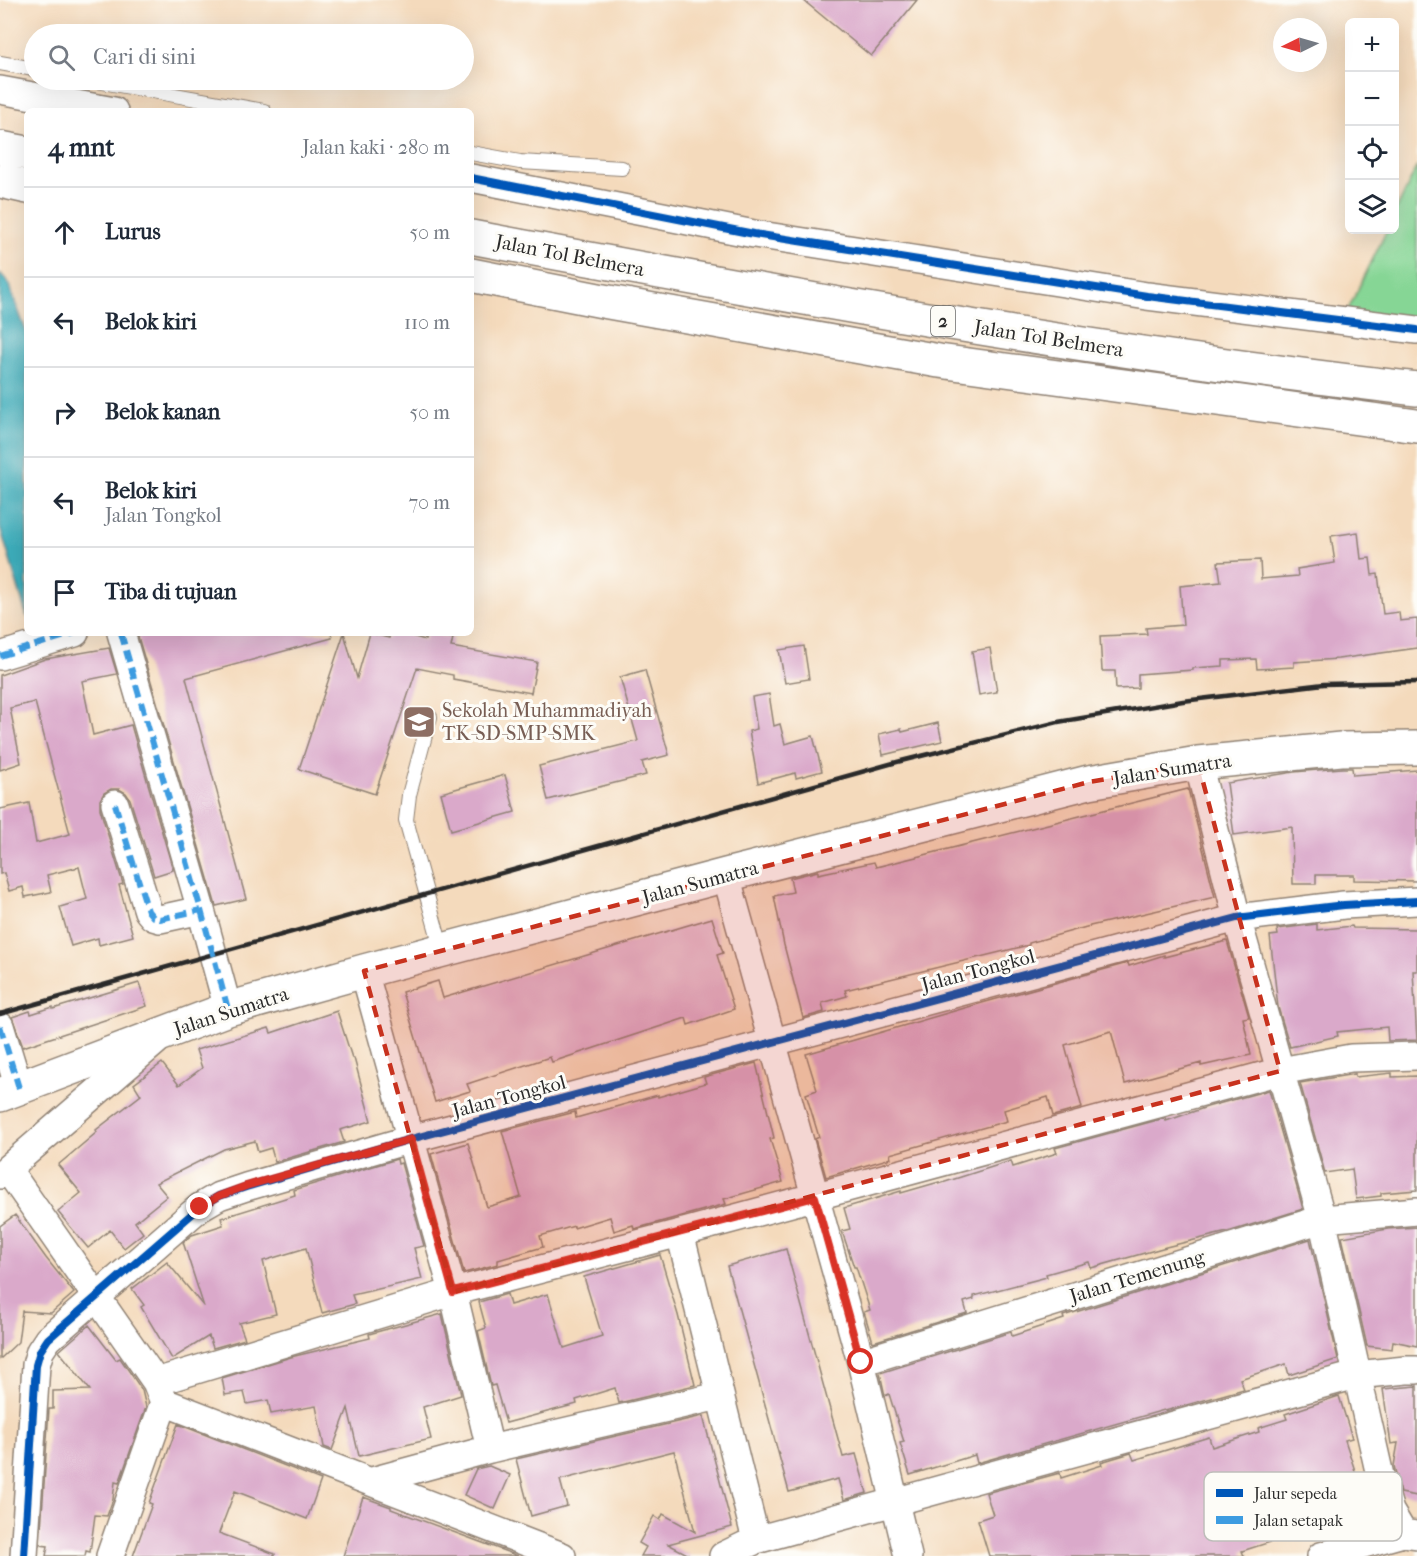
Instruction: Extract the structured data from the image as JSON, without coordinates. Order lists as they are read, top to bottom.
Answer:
{
  "streets": {
    "highway": ["Jalan Tol Belmera", "2", "Jalan Sumatra"],
    "street": ["Jalan Tongkol", "Jalan Temenung"]
  },
  "places": {
    "school or university": ["Sekolah Muhammadiyah TK-SD-SMP-SMK"]
  },
  "legend": ["Jalur sepeda", "Jalan setapak"],
  "north": "left",
  "page": {
    "map_buttons": ["+", "−"],
    "search": "Cari di sini",
    "heading": ["4 mnt", "Jalan kaki · 280 m"],
    "list": [
      ["Lurus", "50 m"],
      ["Belok kiri", "110 m"],
      ["Belok kanan", "50 m"],
      ["Belok kiri", "Jalan Tongkol", "70 m"],
      "Tiba di tujuan"
    ]
  }
}
